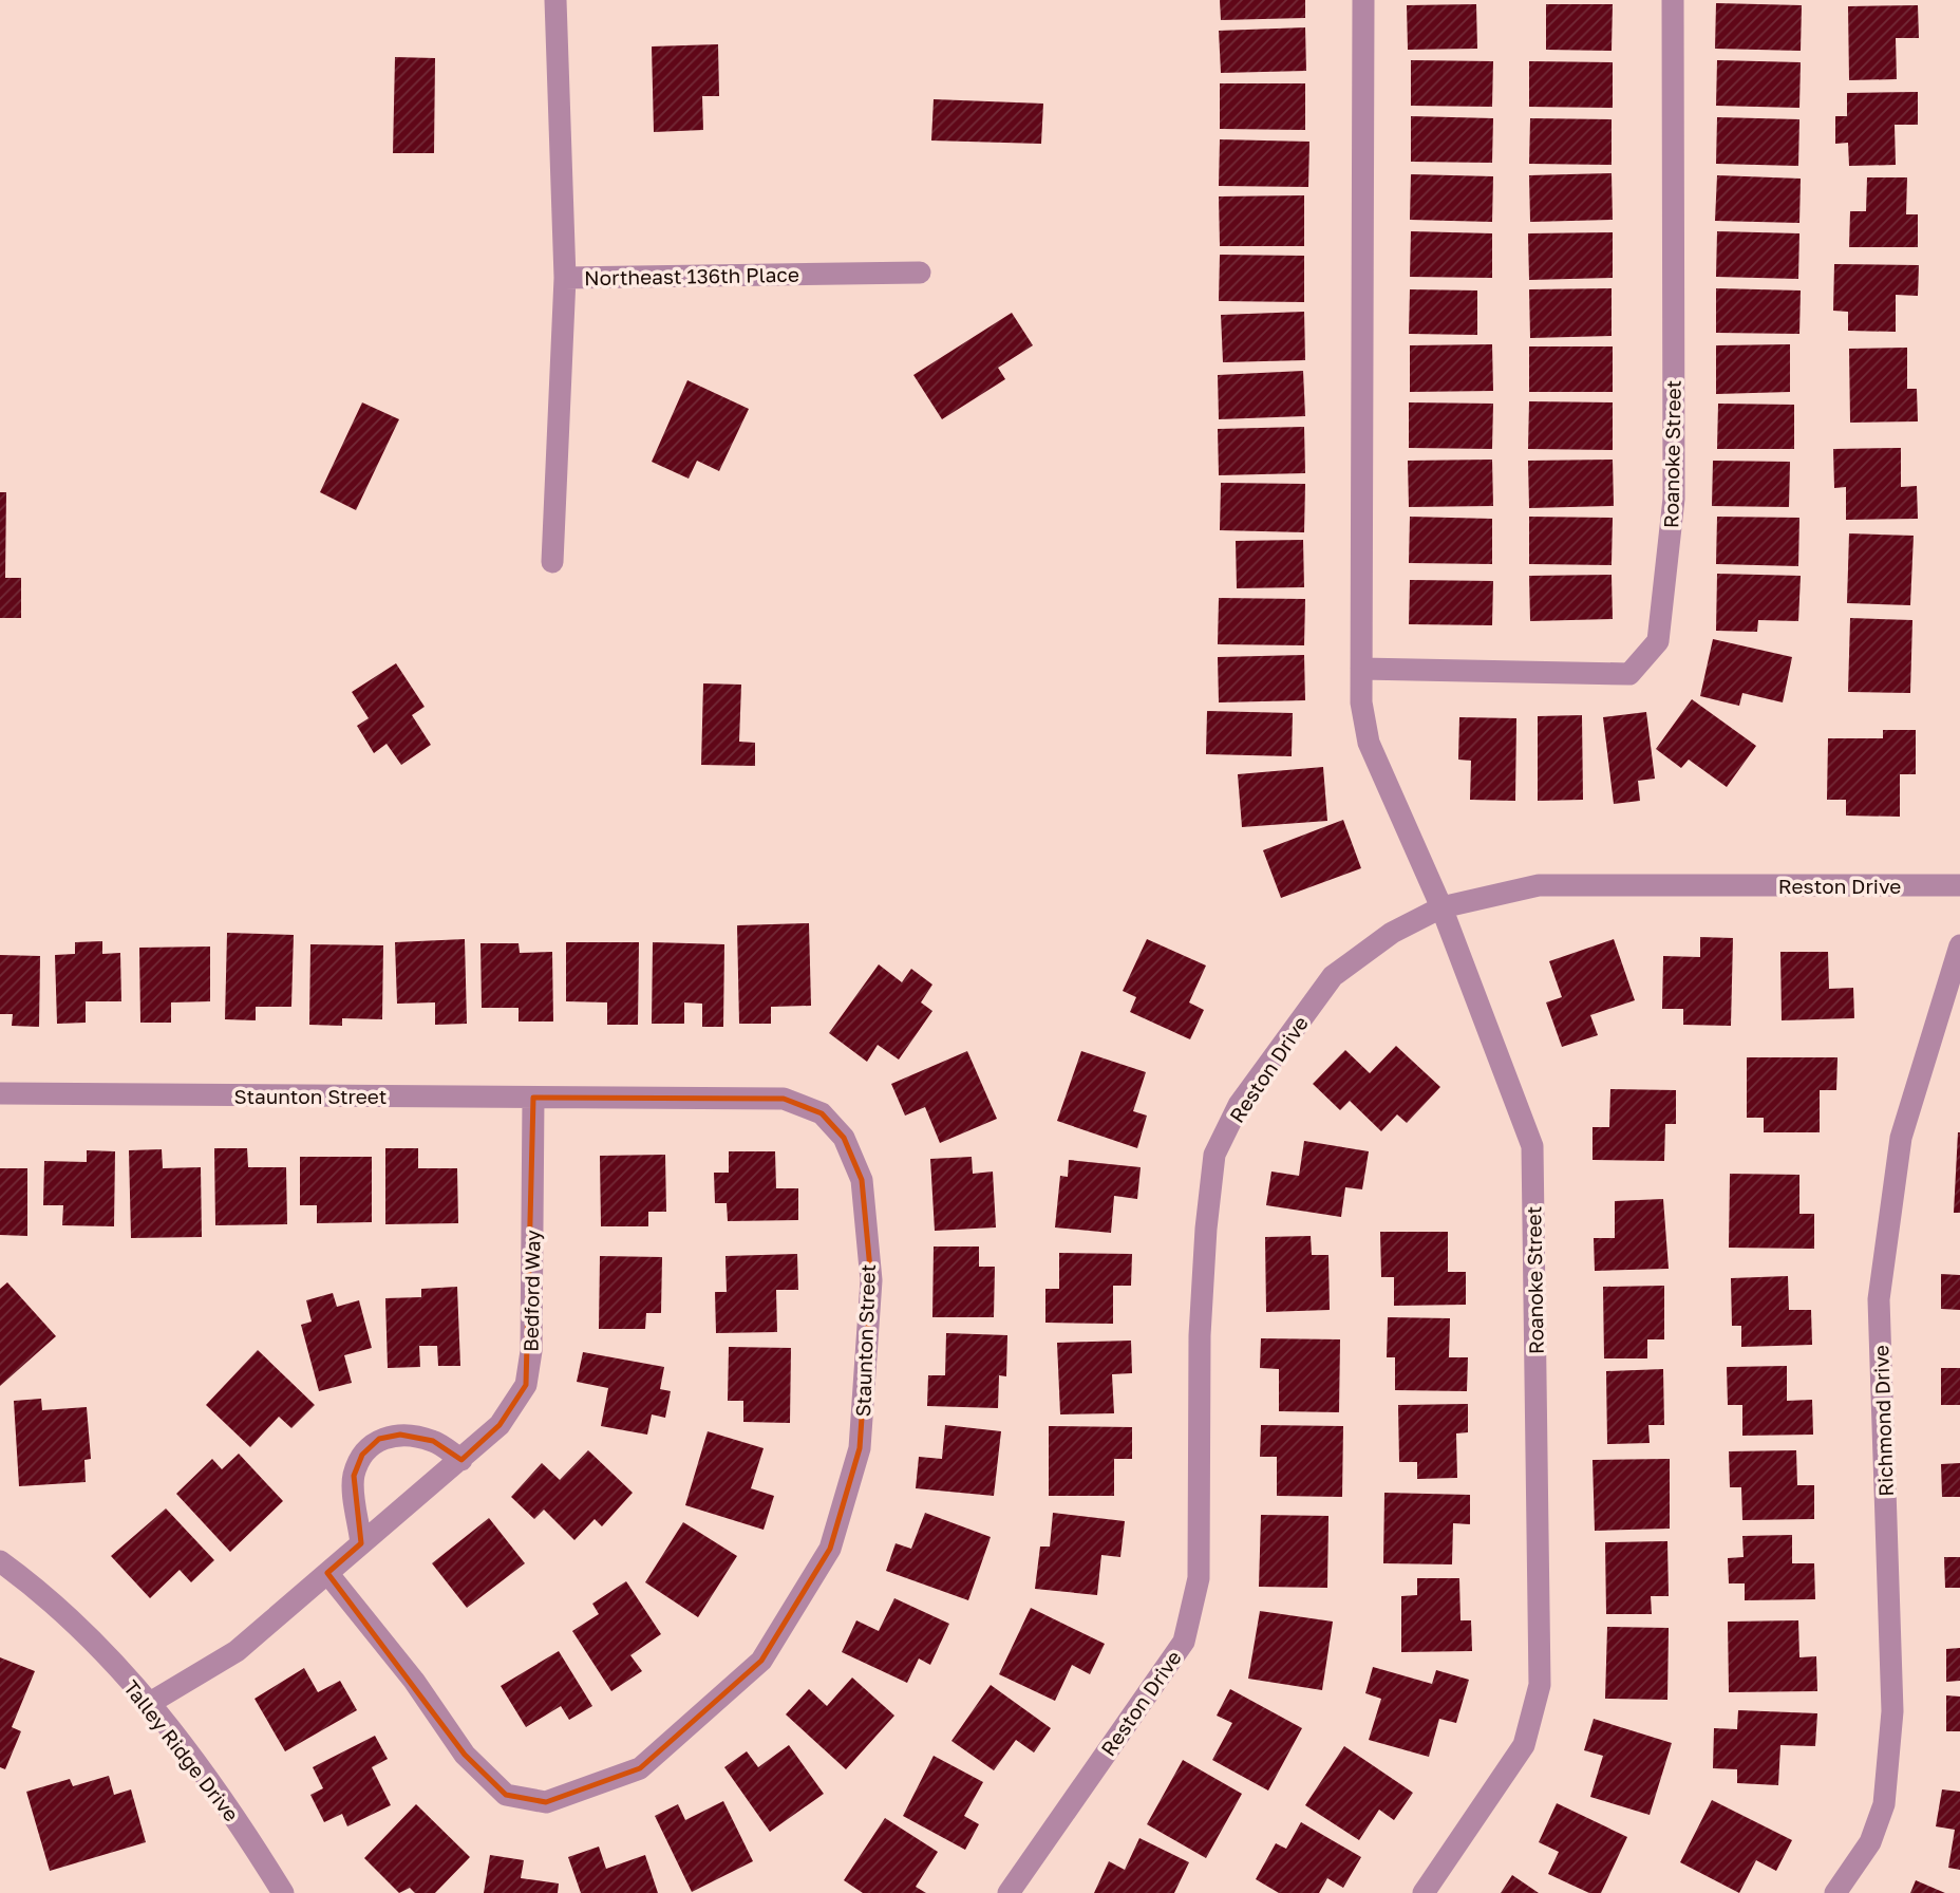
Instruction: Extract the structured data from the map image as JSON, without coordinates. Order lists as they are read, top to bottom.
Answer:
{
  "streets": {
    "street": [
      "Northeast 136th Place",
      "Roanoke Street",
      "Reston Drive",
      "Staunton Street",
      "Bedford Way",
      "Richmond Drive",
      "Talley Ridge Drive"
    ]
  },
  "crossings": [
    ["Roanoke Street", "Reston Drive"],
    ["Staunton Street", "Bedford Way"],
    ["Bedford Way", "Talley Ridge Drive"]
  ]
}
